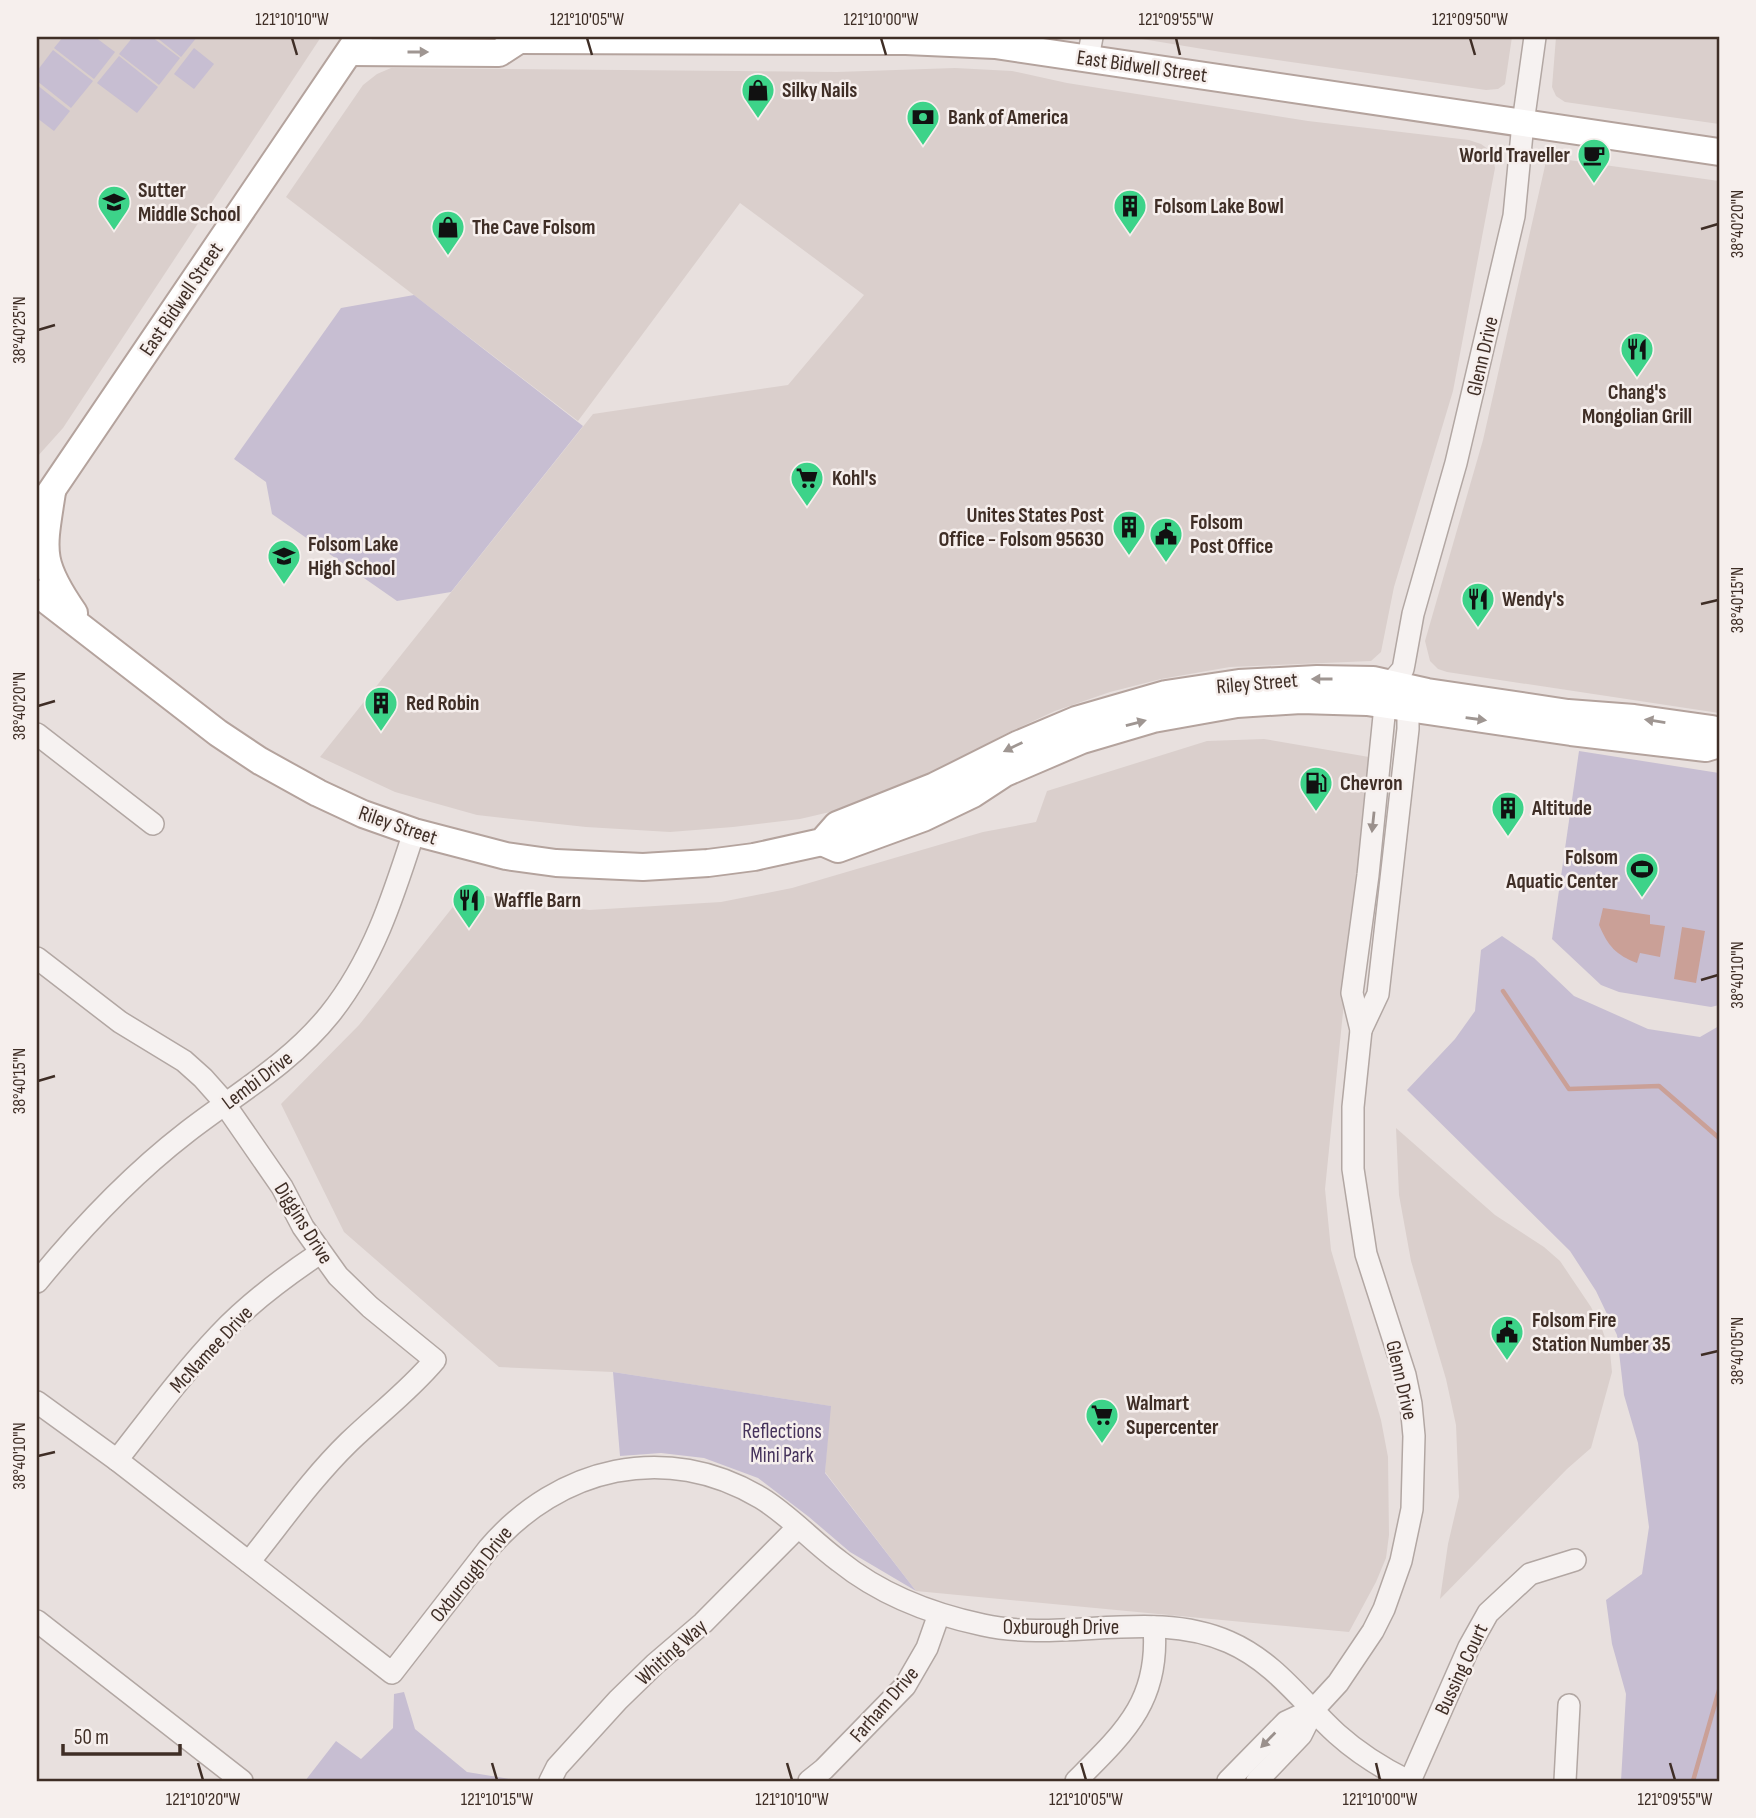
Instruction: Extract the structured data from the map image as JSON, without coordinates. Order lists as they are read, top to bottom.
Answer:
{
  "streets": {
    "main road": ["East Bidwell Street", "Riley Street"],
    "street": [
      "Glenn Drive",
      "Lembi Drive",
      "Diggins Drive",
      "McNamee Drive",
      "Oxburough Drive",
      "Whiting Way",
      "Bussing Court",
      "Farham Drive"
    ]
  },
  "crossings": [
    ["East Bidwell Street", "Glenn Drive"],
    ["Glenn Drive", "Riley Street"],
    ["Glenn Drive", "Oxburough Drive"],
    ["Riley Street", "Lembi Drive"],
    ["Lembi Drive", "Diggins Drive"],
    ["Diggins Drive", "McNamee Drive"],
    ["Diggins Drive", "Oxburough Drive"],
    ["McNamee Drive", "Oxburough Drive"],
    ["Oxburough Drive", "Whiting Way"],
    ["Oxburough Drive", "Bussing Court"],
    ["Oxburough Drive", "Farham Drive"]
  ],
  "parks": ["Reflections Mini Park"],
  "places": {
    "shop": ["Silky Nails", "The Cave Folsom"],
    "bank": ["Bank of America"],
    "cafe": ["World Traveller"],
    "school or university": ["Sutter Middle School", "Folsom Lake High School"],
    "building": [
      "Folsom Lake Bowl",
      "Unites States Post Office - Folsom 95630",
      "Red Robin",
      "Altitude"
    ],
    "restaurant": ["Chang's Mongolian Grill", "Wendy's", "Waffle Barn"],
    "supermarket": ["Kohl's", "Walmart Supercenter"],
    "public building": ["Folsom Post Office", "Folsom Fire Station Number 35"],
    "fuel station": ["Chevron"],
    "sports": ["Folsom Aquatic Center"]
  },
  "scale_bar": "50 m",
  "coordinates": [
    "121°10'10\"W",
    "121°10'05\"W",
    "121°10'00\"W",
    "121°09'55\"W",
    "121°09'50\"W",
    "38°40'20\"N",
    "38°40'25\"N",
    "38°40'15\"N",
    "38°40'10\"N",
    "38°40'05\"N",
    "121°10'20\"W",
    "121°10'15\"W"
  ]
}
